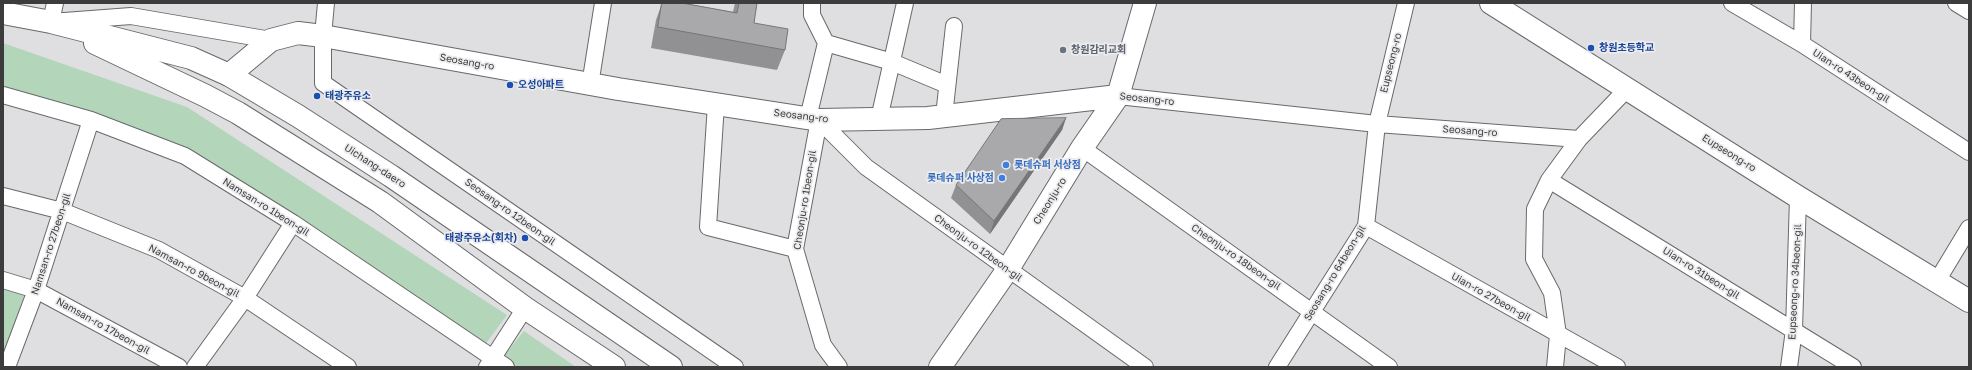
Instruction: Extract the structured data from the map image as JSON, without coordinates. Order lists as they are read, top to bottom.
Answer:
{
  "streets": {
    "main road": [
      "Seosang-ro",
      "Eupseong-ro",
      "Uichang-daero",
      "Cheonju-ro"
    ],
    "street": [
      "Uian-ro 43beon-gil",
      "Cheonju-ro 1beon-gil",
      "Namsan-ro 1beon-gil",
      "Seosang-ro 12beon-gil",
      "Namsan-ro 27beon-gil",
      "Cheonju-ro 12beon-gil",
      "Cheonju-ro 18beon-gil",
      "Namsan-ro 9beon-gil",
      "Seosang-ro 64beon-gil",
      "Uian-ro 31beon-gil",
      "Eupseong-ro 34beon-gil",
      "Uian-ro 27beon-gil",
      "Namsan-ro 17beon-gil"
    ]
  },
  "crossings": [
    ["Seosang-ro", "Eupseong-ro"],
    ["Seosang-ro", "Uichang-daero"],
    ["Seosang-ro", "Cheonju-ro 1beon-gil"],
    ["Seosang-ro", "Cheonju-ro"],
    ["Seosang-ro", "Seosang-ro 12beon-gil"],
    ["Seosang-ro", "Cheonju-ro 12beon-gil"],
    ["Seosang-ro", "Seosang-ro 64beon-gil"],
    ["Eupseong-ro", "Seosang-ro 64beon-gil"],
    ["Eupseong-ro", "Eupseong-ro 34beon-gil"],
    ["Cheonju-ro 1beon-gil", "Cheonju-ro 12beon-gil"],
    ["Cheonju-ro", "Cheonju-ro 12beon-gil"],
    ["Cheonju-ro", "Cheonju-ro 18beon-gil"],
    ["Namsan-ro 1beon-gil", "Namsan-ro 27beon-gil"],
    ["Namsan-ro 27beon-gil", "Namsan-ro 9beon-gil"],
    ["Namsan-ro 27beon-gil", "Namsan-ro 17beon-gil"],
    ["Cheonju-ro 18beon-gil", "Seosang-ro 64beon-gil"],
    ["Seosang-ro 64beon-gil", "Uian-ro 27beon-gil"],
    ["Uian-ro 31beon-gil", "Eupseong-ro 34beon-gil"]
  ],
  "places": [
    "창원초등학교",
    "창원감리교회",
    "오성아파트",
    "태광주유소",
    "롯데슈퍼 서상점",
    "롯데슈퍼 사상점",
    "태광주유소(회차)"
  ]
}
